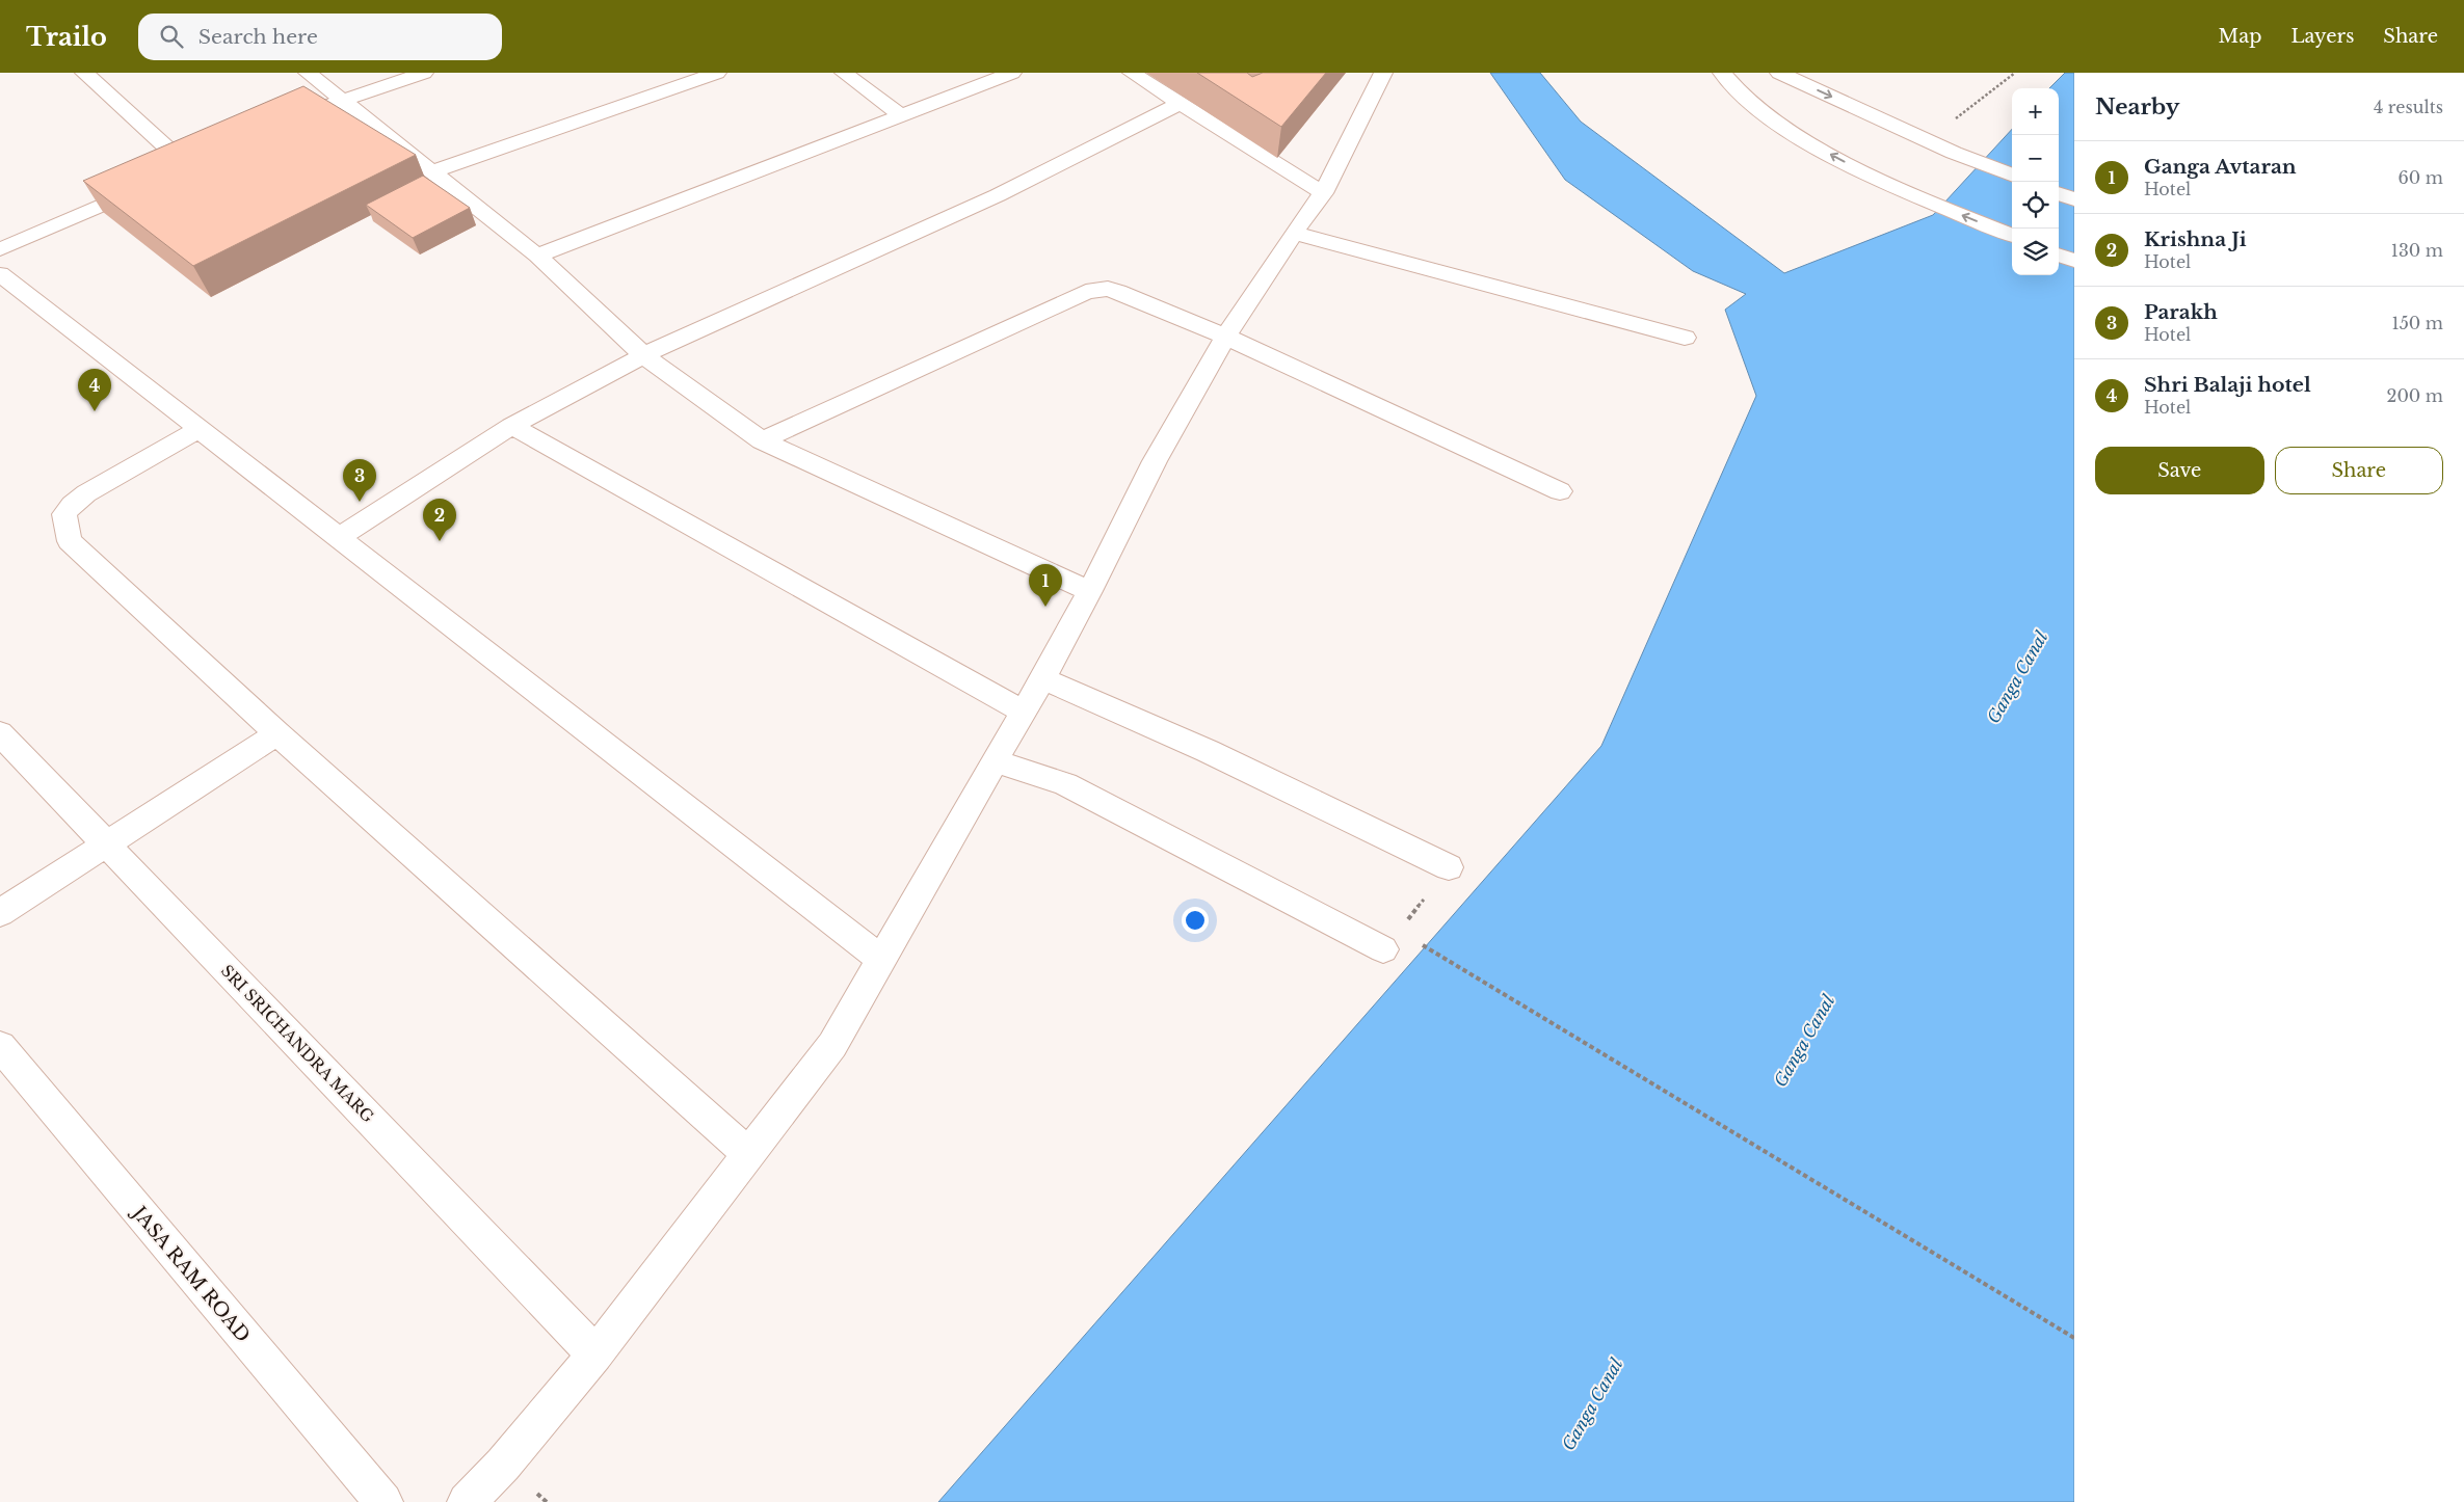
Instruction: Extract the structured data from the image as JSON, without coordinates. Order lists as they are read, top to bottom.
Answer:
{
  "streets": {
    "street": ["SRI SRICHANDRA MARG", "JASA RAM ROAD"]
  },
  "water": ["Ganga Canal"],
  "page": {
    "header": "Trailo",
    "search": "Search here",
    "nav": ["Map", "Layers", "Share"],
    "heading": ["Nearby", "4 results"],
    "map_buttons": ["+", "−"],
    "list": [
      {
        "mark": "1",
        "name": "Ganga Avtaran",
        "note": "Hotel",
        "value": "60 m"
      },
      {
        "mark": "2",
        "name": "Krishna Ji",
        "note": "Hotel",
        "value": "130 m"
      },
      {
        "mark": "3",
        "name": "Parakh",
        "note": "Hotel",
        "value": "150 m"
      },
      {
        "mark": "4",
        "name": "Shri Balaji hotel",
        "note": "Hotel",
        "value": "200 m"
      }
    ],
    "pins": [
      "4",
      "3",
      "2",
      "1"
    ],
    "buttons": ["Save", "Share"]
  }
}
